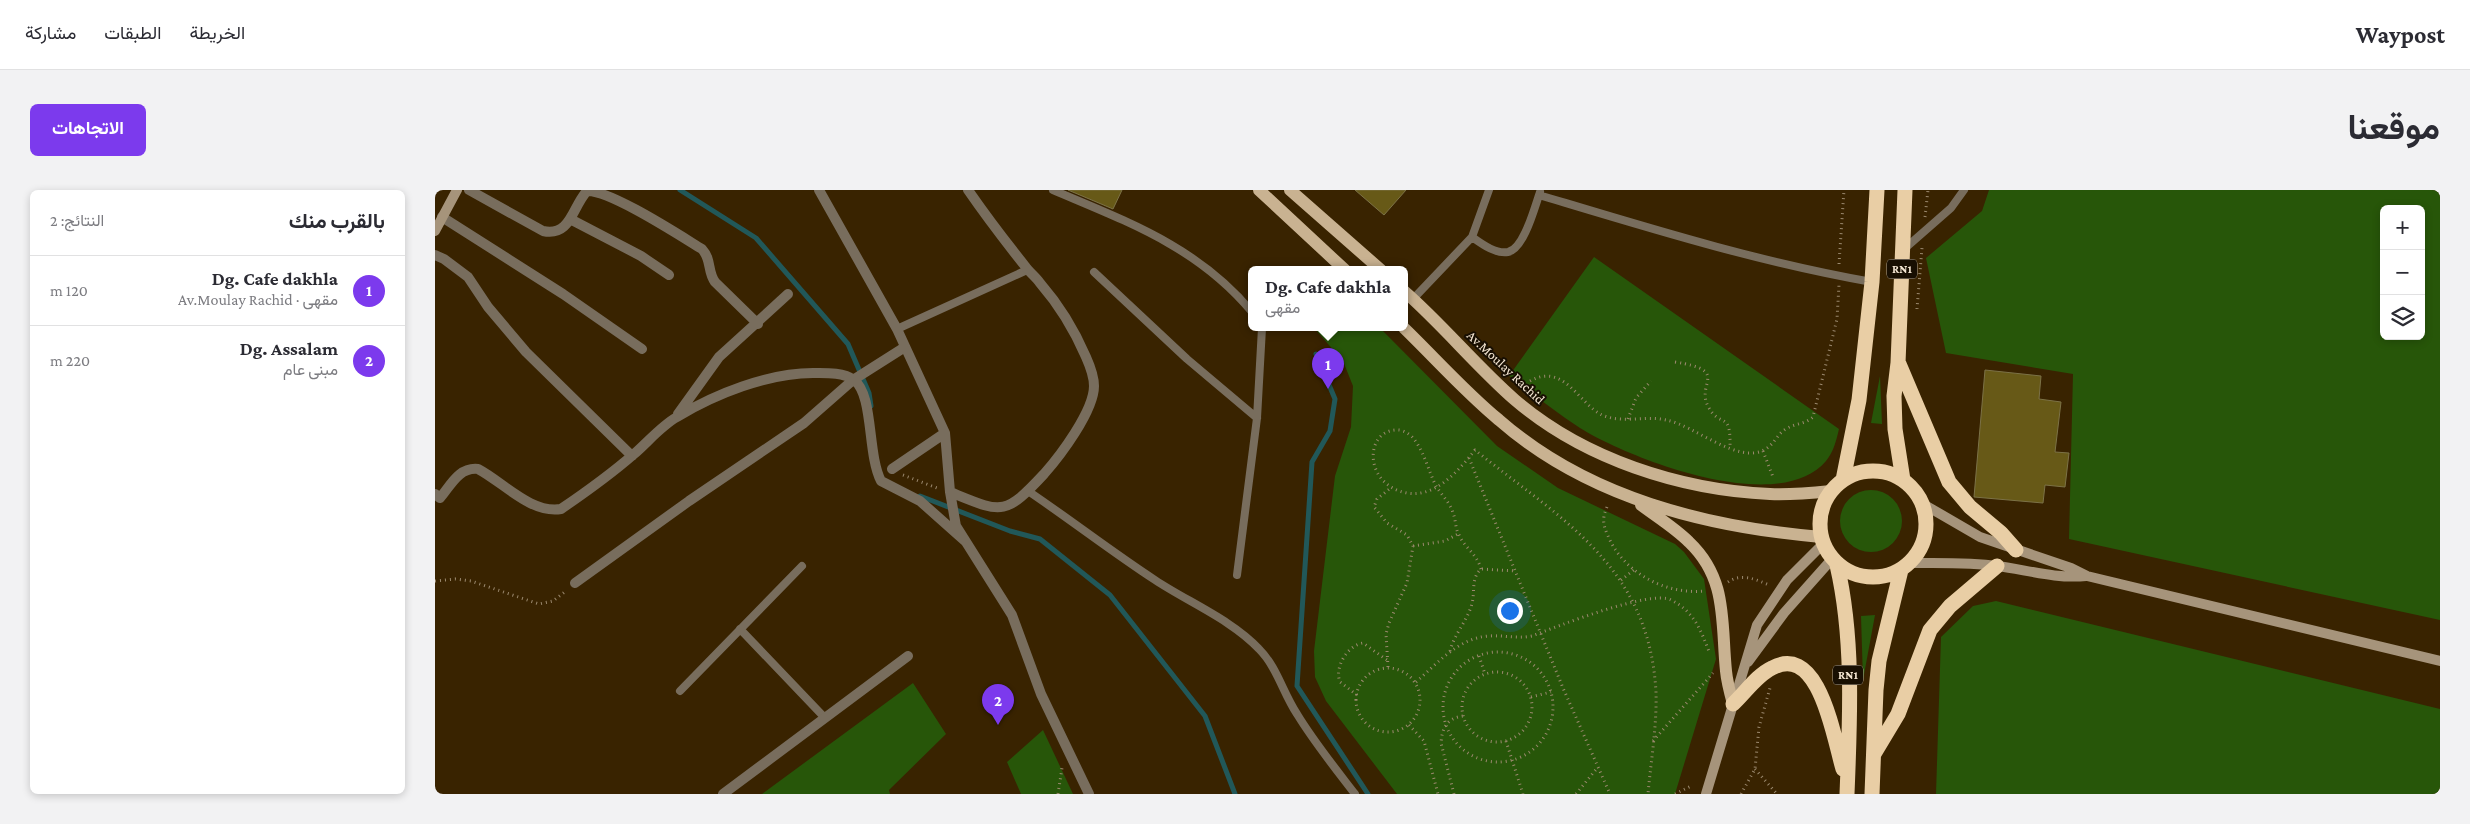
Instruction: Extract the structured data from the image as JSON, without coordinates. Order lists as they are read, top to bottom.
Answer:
{
  "streets": {
    "highway": ["RN1"],
    "main road": ["Av.Moulay Rachid"]
  },
  "crossings": [
    ["RN1", "Av.Moulay Rachid"]
  ],
  "page": {
    "header": "Waypost",
    "nav": ["الخريطة", "الطبقات", "مشاركة"],
    "title": "موقعنا",
    "buttons": "الاتجاهات",
    "heading": ["بالقرب منك", "النتائج: 2"],
    "map_buttons": ["+", "−"],
    "list": [
      {
        "mark": "1",
        "name": "Dg. Cafe dakhla",
        "note": "مقهى · Av.Moulay Rachid",
        "value": "120 m"
      },
      {
        "mark": "2",
        "name": "Dg. Assalam",
        "note": "مبنى عام",
        "value": "220 m"
      }
    ],
    "popup": ["Dg. Cafe dakhla", "مقهى"],
    "pins": ["1", "2"]
  }
}
